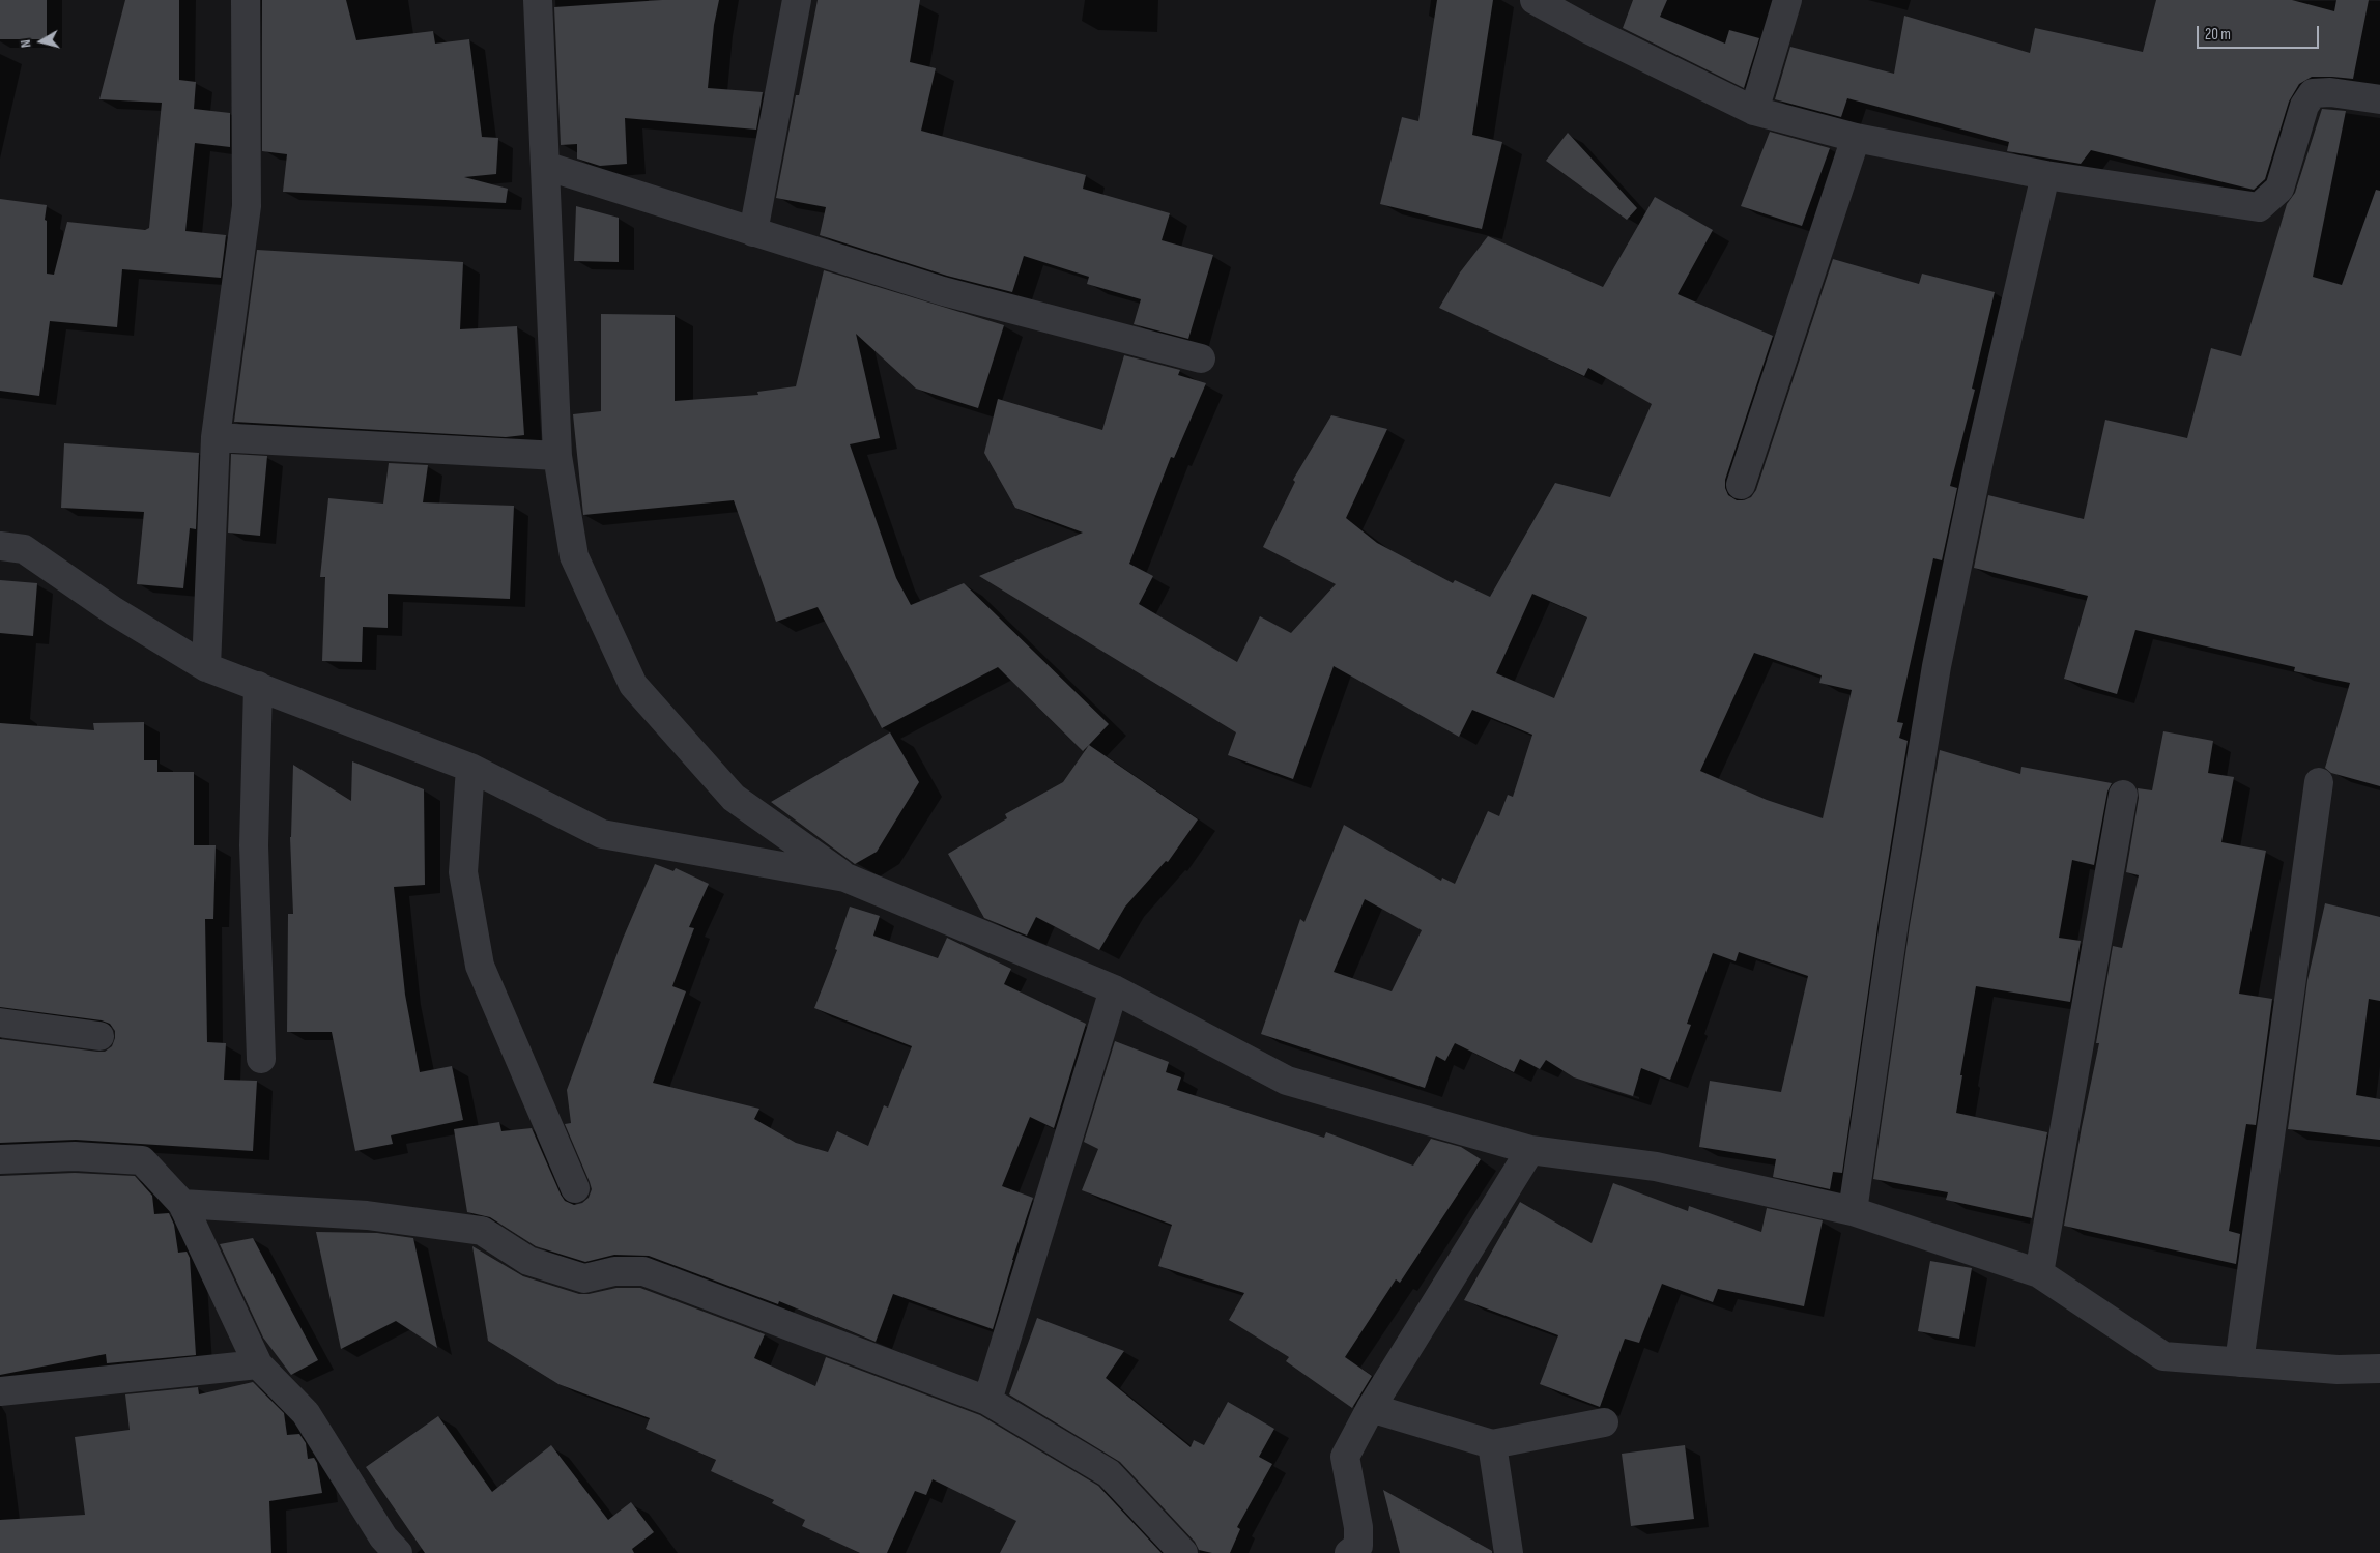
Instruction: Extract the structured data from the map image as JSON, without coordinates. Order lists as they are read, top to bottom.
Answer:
{
  "scale_bar": "20 m",
  "north": "left"
}
